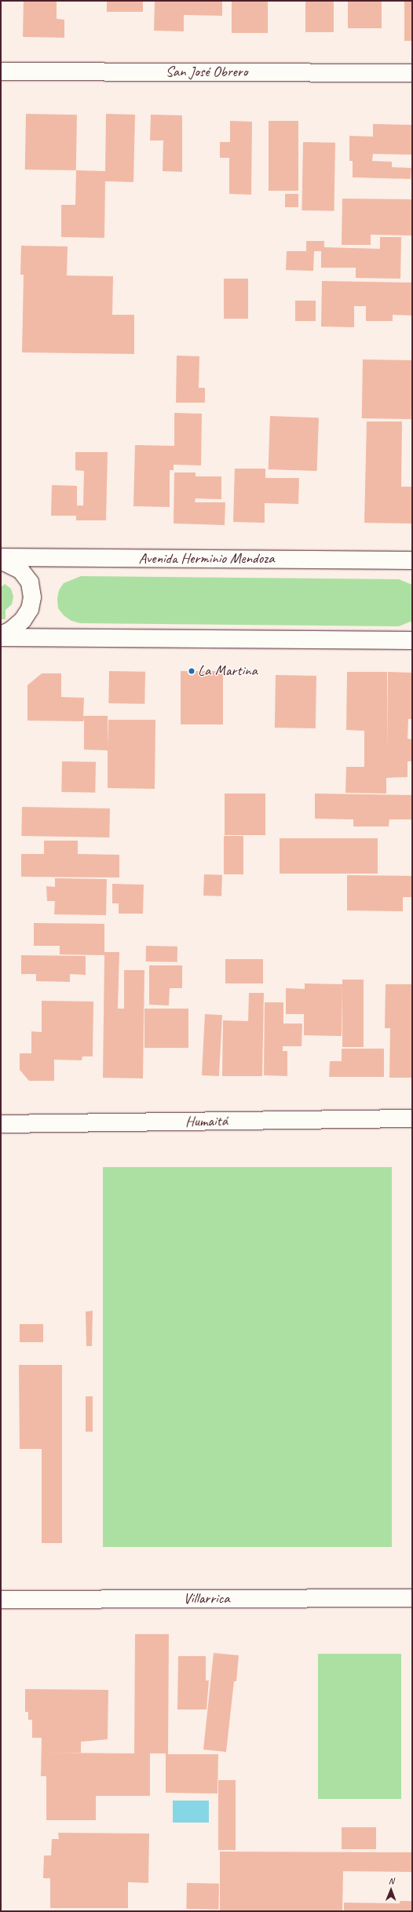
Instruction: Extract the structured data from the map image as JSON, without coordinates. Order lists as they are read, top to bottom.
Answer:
{
  "streets": {
    "street": [
      "San José Obrero",
      "Avenida Herminio Mendoza",
      "Humaitá",
      "Villarrica"
    ]
  },
  "places": ["La Martina"],
  "north": "top"
}
